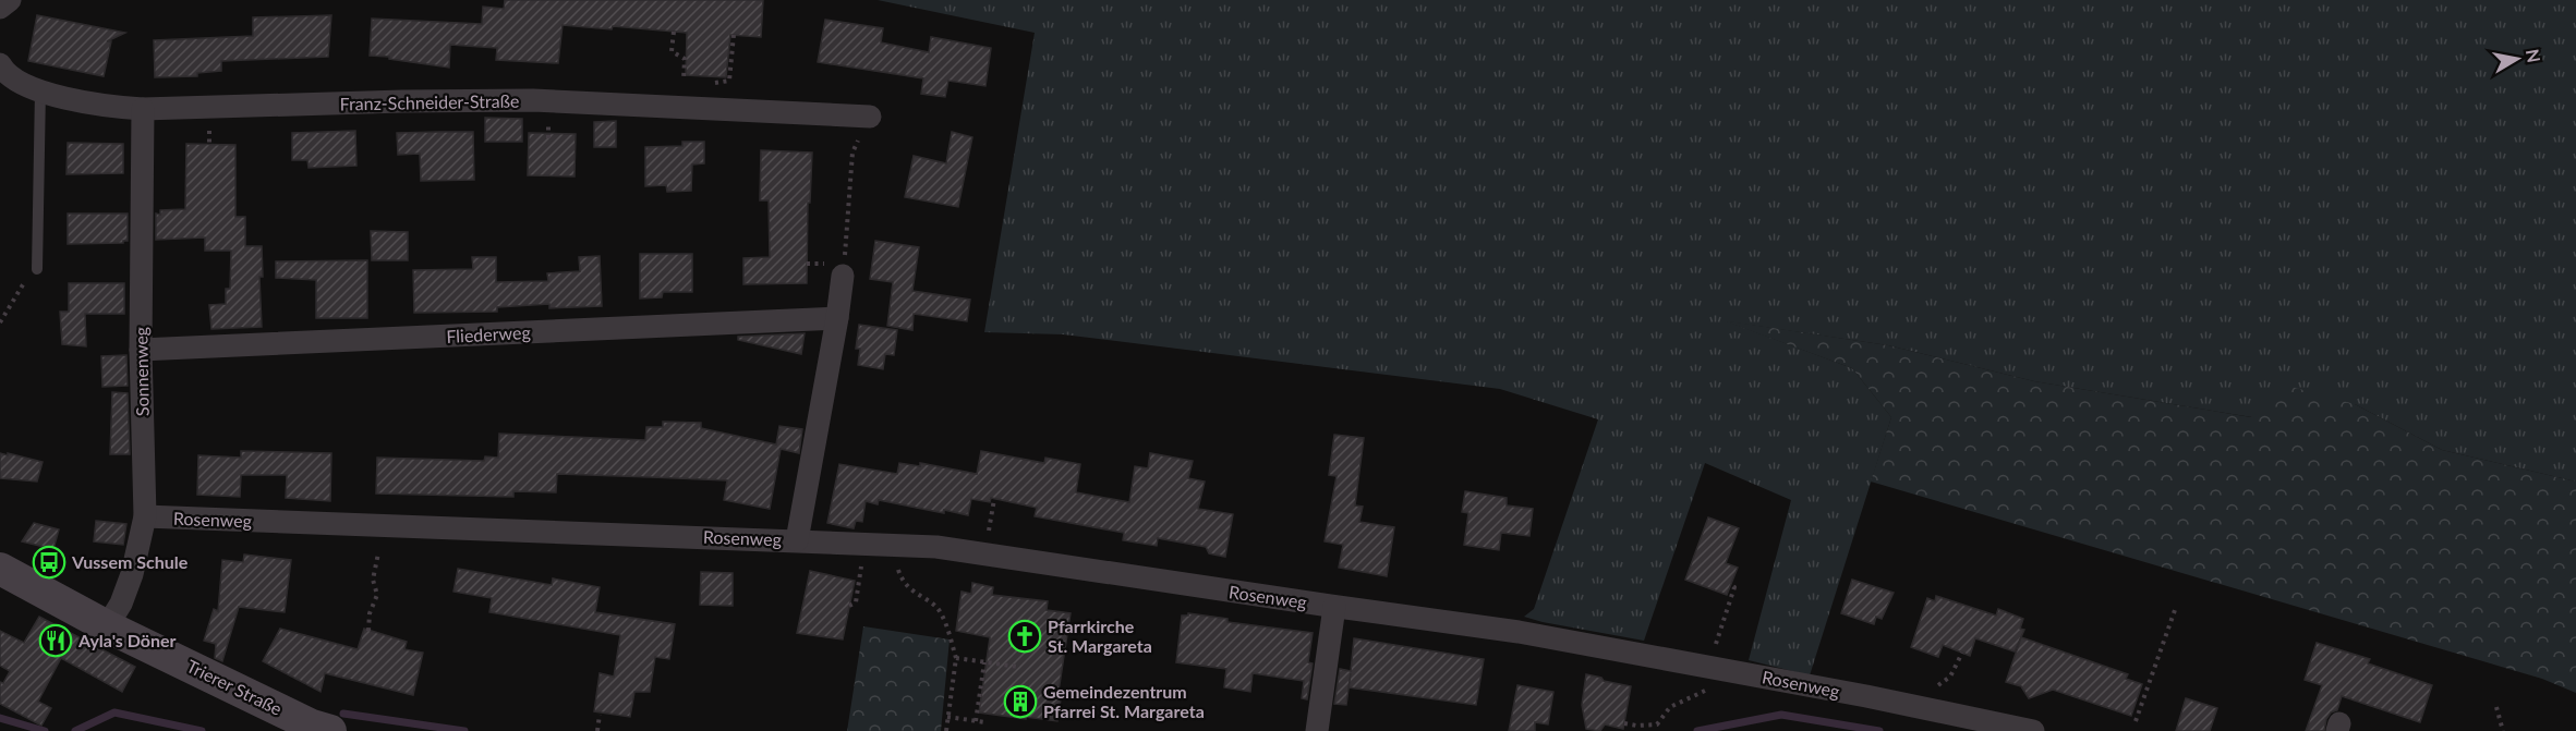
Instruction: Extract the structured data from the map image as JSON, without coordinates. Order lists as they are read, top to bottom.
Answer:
{
  "streets": {
    "main road": ["Trierer Straße"],
    "street": [
      "Franz-Schneider-Straße",
      "Fliederweg",
      "Sonnenweg",
      "Rosenweg"
    ]
  },
  "crossings": [
    ["Franz-Schneider-Straße", "Sonnenweg"],
    ["Fliederweg", "Sonnenweg"],
    ["Sonnenweg", "Rosenweg"],
    ["Sonnenweg", "Trierer Straße"]
  ],
  "places": {
    "bus stop": ["Vussem Schule"],
    "church": ["Pfarrkirche St. Margareta"],
    "restaurant": ["Ayla's Döner"],
    "building": ["Gemeindezentrum Pfarrei St. Margareta"]
  },
  "north": "right"
}
